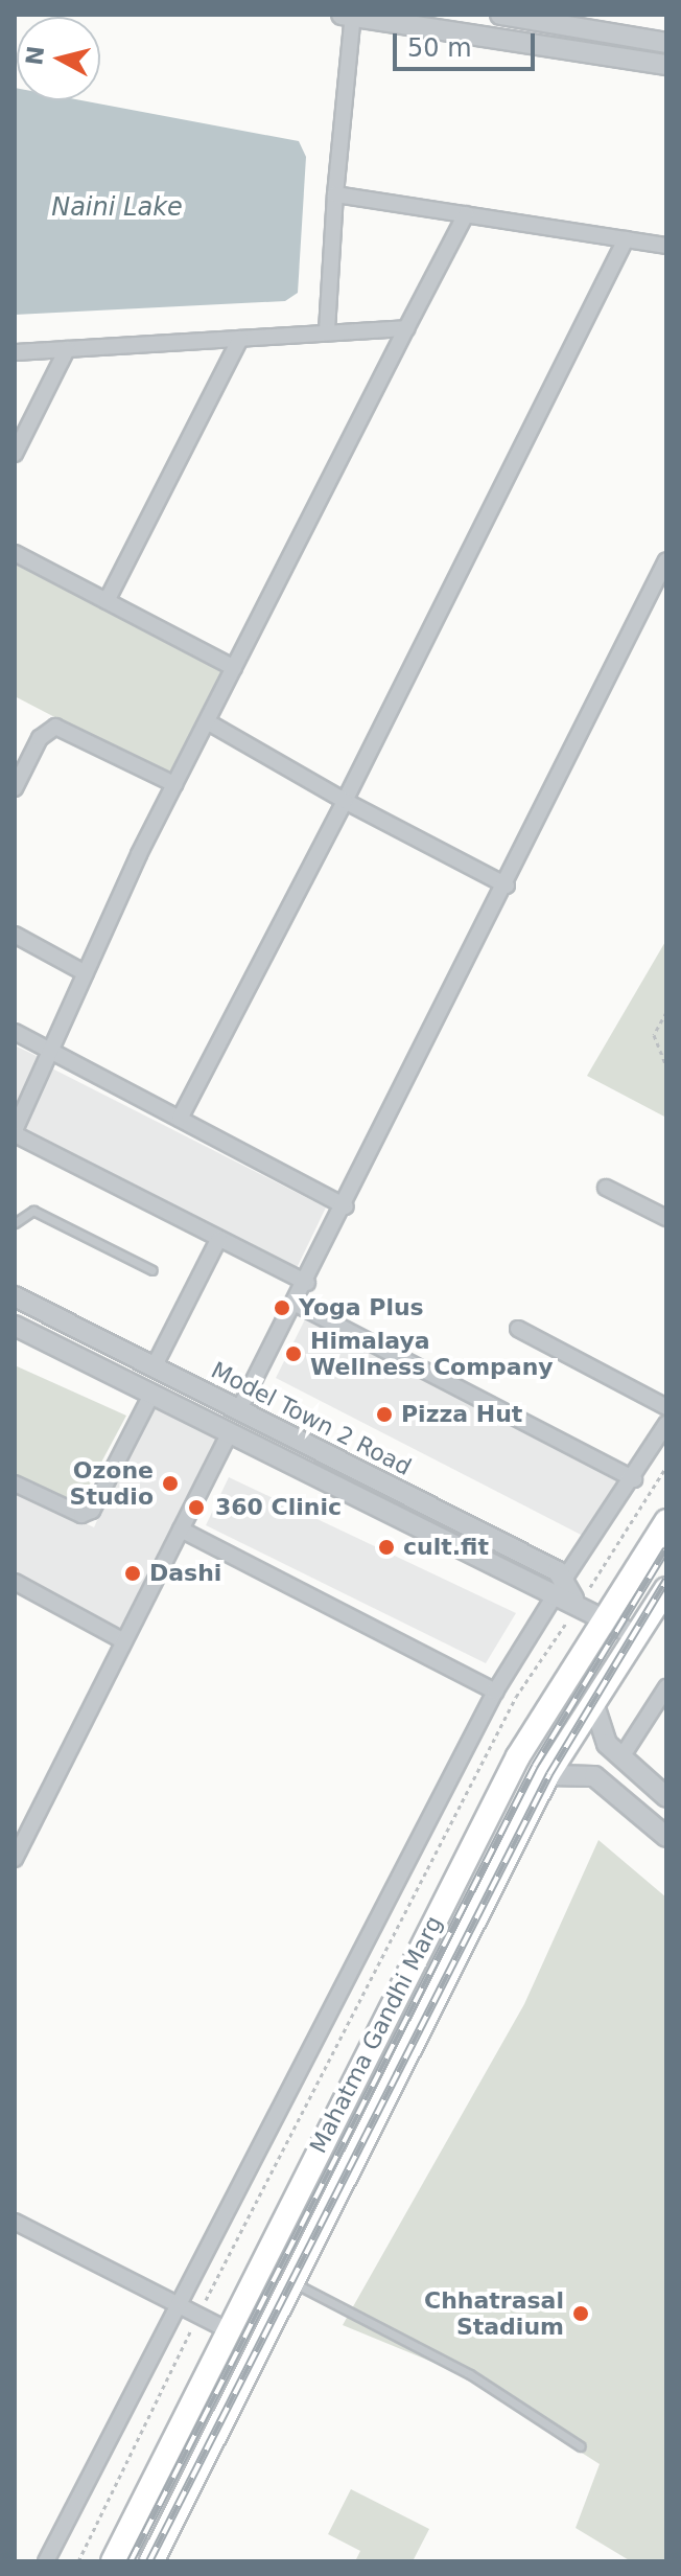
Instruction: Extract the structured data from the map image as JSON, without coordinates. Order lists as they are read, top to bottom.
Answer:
{
  "streets": {
    "main road": ["Mahatma Gandhi Marg"],
    "street": ["Model Town 2 Road"]
  },
  "water": ["Naini Lake"],
  "places": [
    "Yoga Plus",
    "Himalaya Wellness Company",
    "Pizza Hut",
    "Ozone Studio",
    "360 Clinic",
    "cult.fit",
    "Dashi",
    "Chhatrasal Stadium"
  ],
  "scale_bar": "50 m",
  "north": "left"
}
